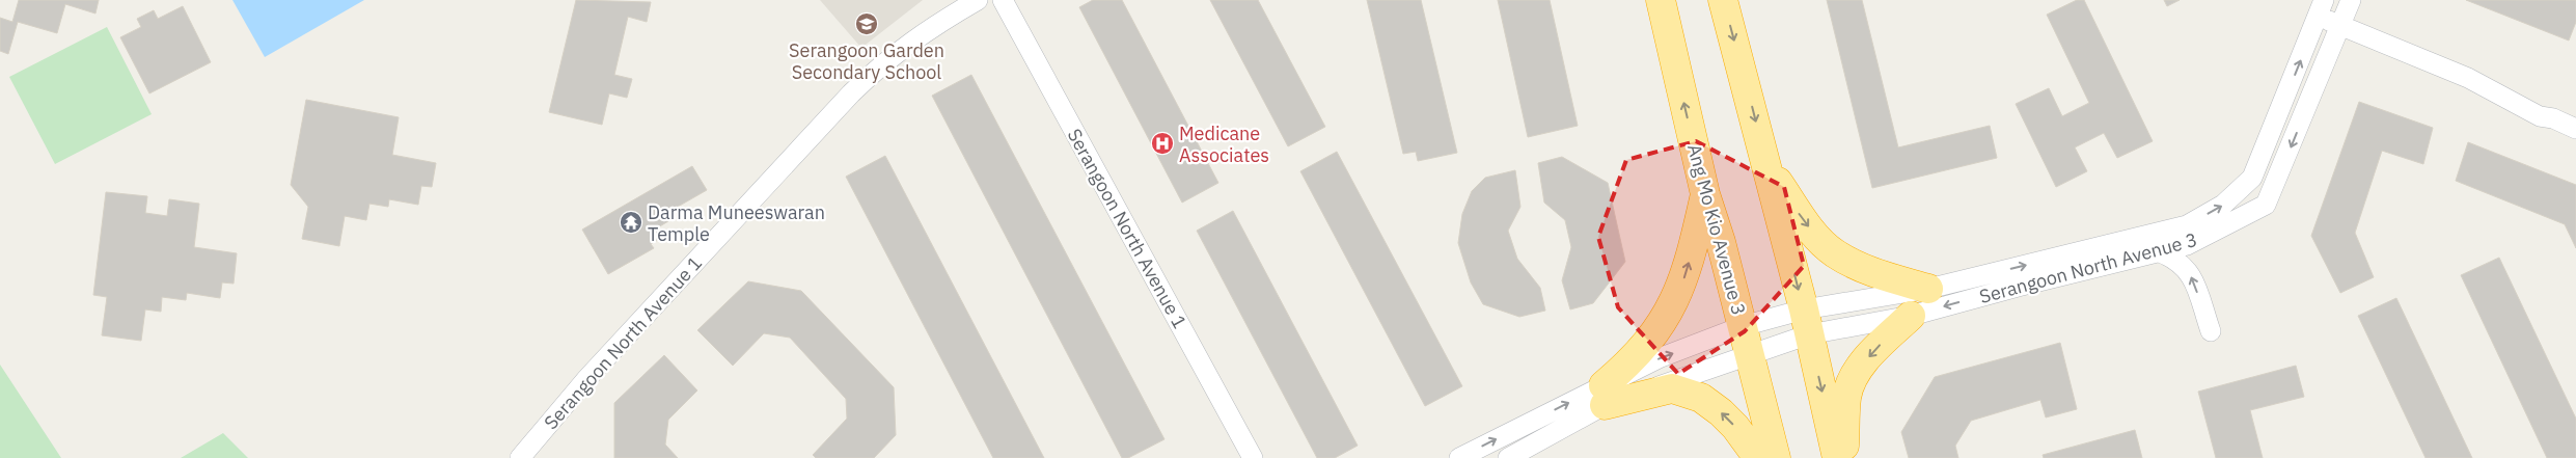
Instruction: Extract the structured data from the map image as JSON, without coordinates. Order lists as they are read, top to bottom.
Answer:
{
  "streets": {
    "highway": ["Ang Mo Kio Avenue 3"],
    "street": ["Serangoon North Avenue 1", "Serangoon North Avenue 3"]
  },
  "crossings": [
    ["Ang Mo Kio Avenue 3", "Serangoon North Avenue 3"]
  ],
  "places": {
    "school or university": ["Serangoon Garden Secondary School"],
    "hospital": ["Medicane Associates"],
    "temple": ["Darma Muneeswaran Temple"]
  }
}
